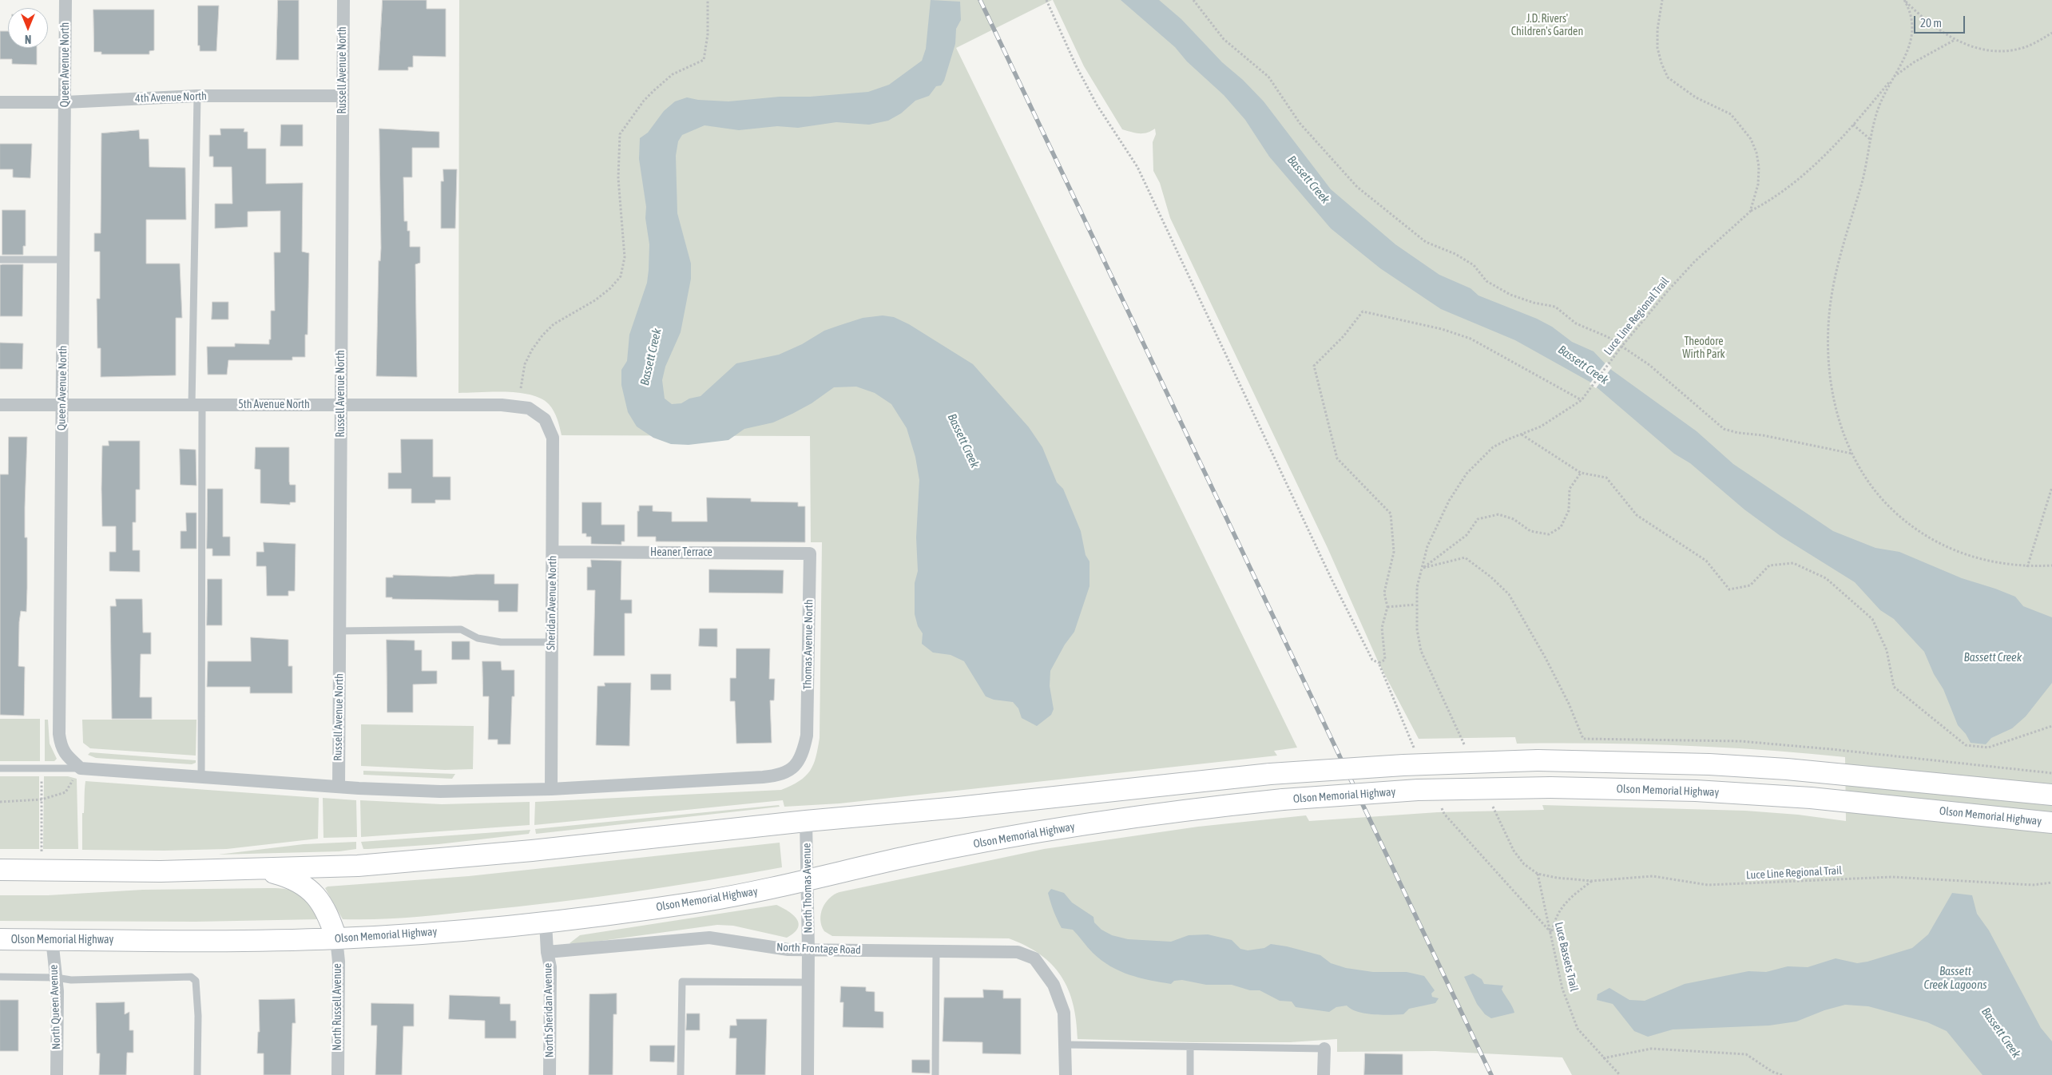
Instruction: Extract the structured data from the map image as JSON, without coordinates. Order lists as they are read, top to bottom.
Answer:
{
  "streets": {
    "main road": ["Olson Memorial Highway"],
    "street": [
      "Queen Avenue North",
      "Russell Avenue North",
      "4th Avenue North",
      "5th Avenue North",
      "Heaner Terrace",
      "Sheridan Avenue North",
      "Thomas Avenue North",
      "North Thomas Avenue",
      "North Frontage Road",
      "North Queen Avenue",
      "North Russell Avenue",
      "North Sheridan Avenue"
    ],
    "path": ["Luce Line Regional Trail", "Luce Bassets Trail"]
  },
  "crossings": [
    ["Queen Avenue North", "4th Avenue North"],
    ["Queen Avenue North", "5th Avenue North"],
    ["Queen Avenue North", "Thomas Avenue North"],
    ["Russell Avenue North", "4th Avenue North"],
    ["Russell Avenue North", "5th Avenue North"],
    ["Russell Avenue North", "Thomas Avenue North"],
    ["Luce Line Regional Trail", "Luce Bassets Trail"],
    ["5th Avenue North", "Sheridan Avenue North"],
    ["Heaner Terrace", "Sheridan Avenue North"],
    ["Heaner Terrace", "Thomas Avenue North"],
    ["Sheridan Avenue North", "Thomas Avenue North"],
    ["Olson Memorial Highway", "North Thomas Avenue"],
    ["Olson Memorial Highway", "North Queen Avenue"],
    ["Olson Memorial Highway", "North Russell Avenue"],
    ["Olson Memorial Highway", "North Sheridan Avenue"],
    ["North Thomas Avenue", "North Frontage Road"],
    ["North Frontage Road", "North Sheridan Avenue"]
  ],
  "water": ["Bassett Creek", "Bassett Creek Lagoons"],
  "parks": ["J.D. Rivers' Children's Garden", "Theodore Wirth Park"],
  "scale_bar": "20 m",
  "north": "bottom"
}
